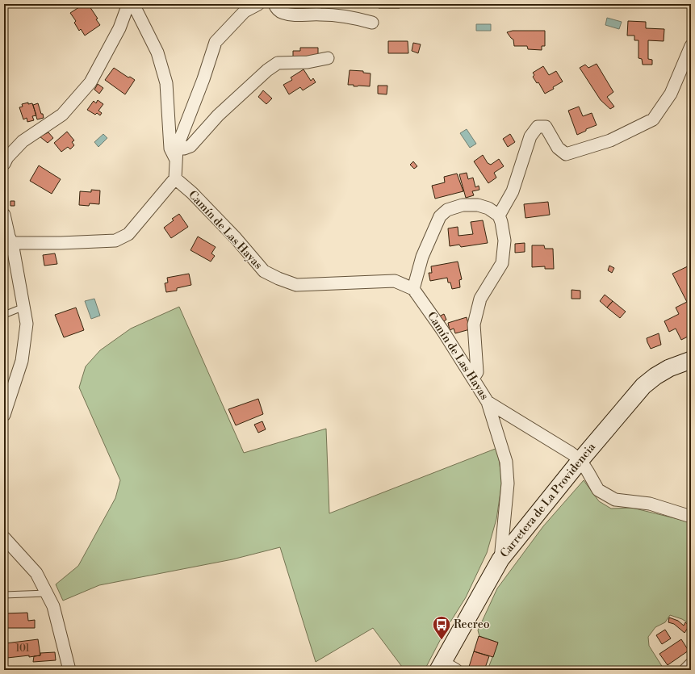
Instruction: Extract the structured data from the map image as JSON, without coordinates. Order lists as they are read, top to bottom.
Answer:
{
  "streets": {
    "street": ["Camín de Las Hayas", "Carretera de La Providencia"]
  },
  "crossings": [
    ["Camín de Las Hayas", "Carretera de La Providencia"]
  ],
  "places": {
    "bus stop": ["Recreo"]
  },
  "house_numbers": ["101"]
}
